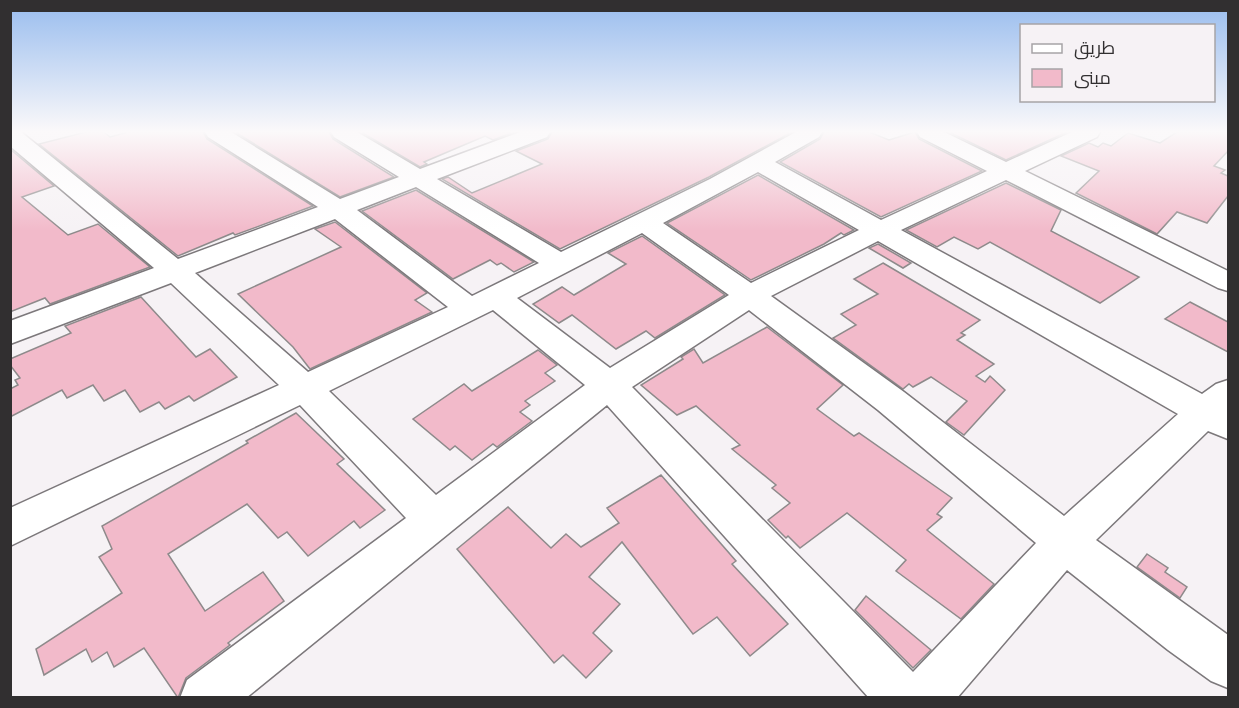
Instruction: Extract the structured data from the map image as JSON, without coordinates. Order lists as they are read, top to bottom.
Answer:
{
  "legend": ["طريق", "مبنى"]
}
